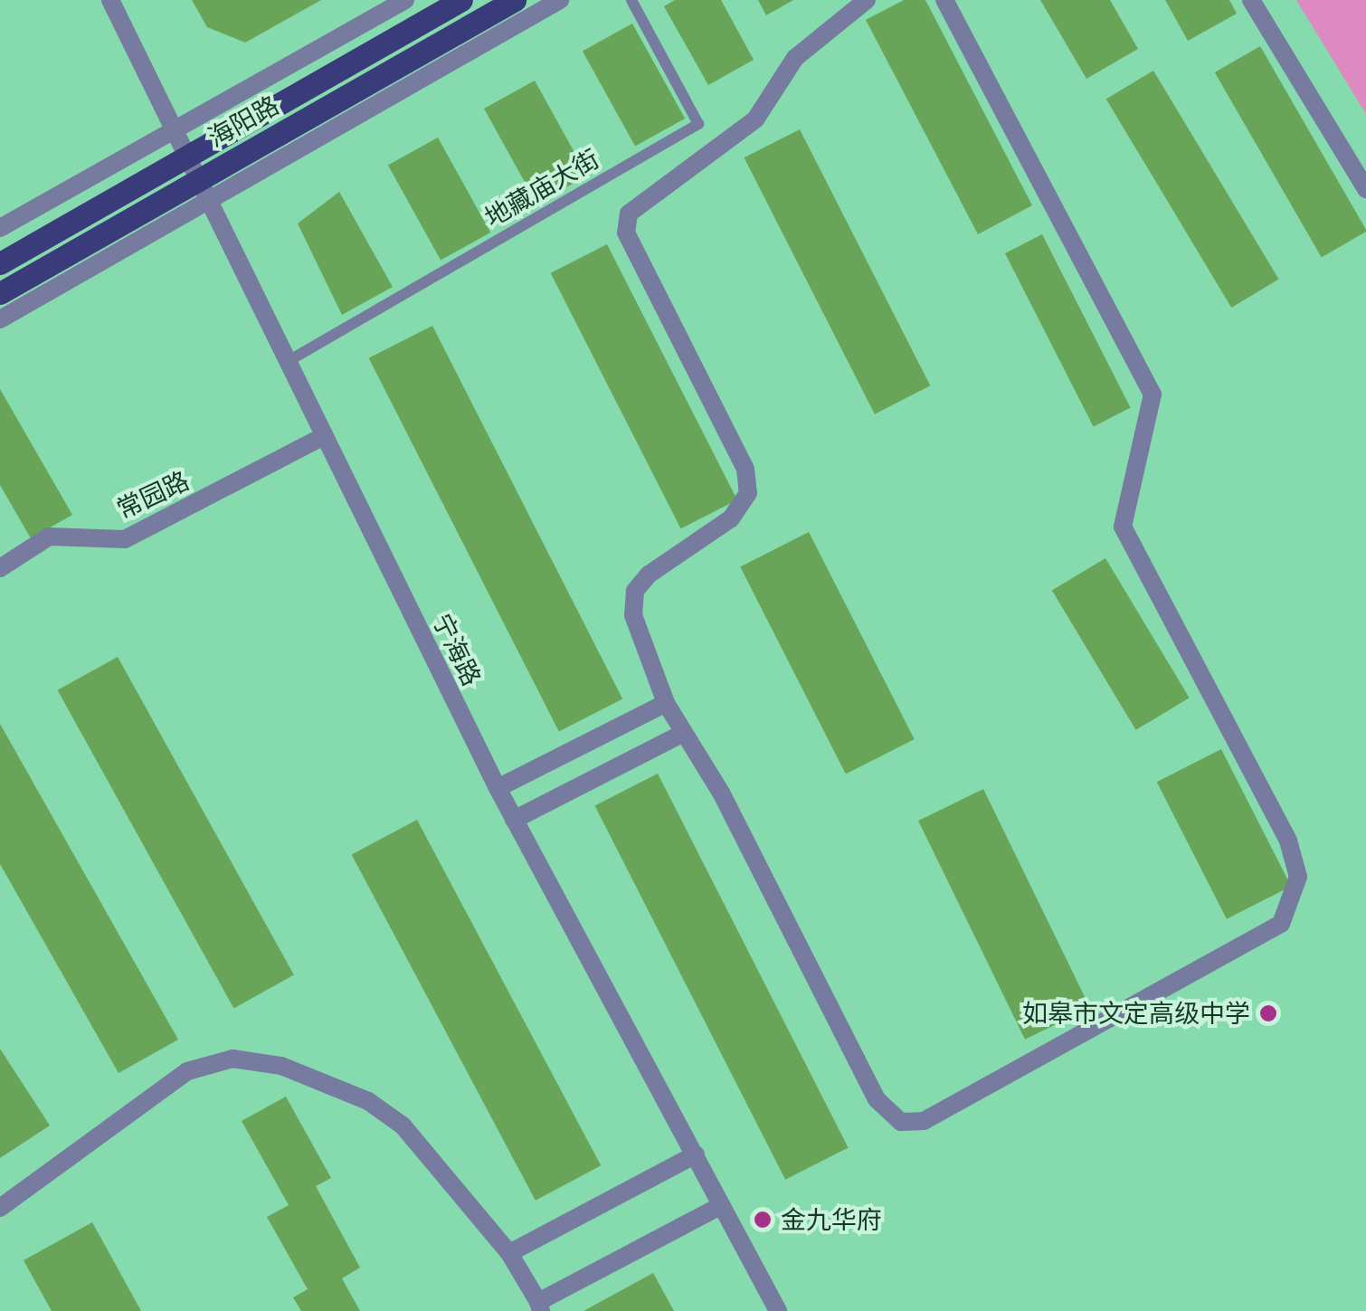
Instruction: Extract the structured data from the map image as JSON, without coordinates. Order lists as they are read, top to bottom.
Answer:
{
  "streets": {
    "main road": ["海阳路"],
    "street": ["常园路", "宁海路"],
    "lane": ["地藏庙大街"]
  },
  "crossings": [
    ["海阳路", "宁海路"],
    ["地藏庙大街", "宁海路"],
    ["常园路", "宁海路"]
  ],
  "places": ["如皋市文定高级中学", "金九华府"]
}
